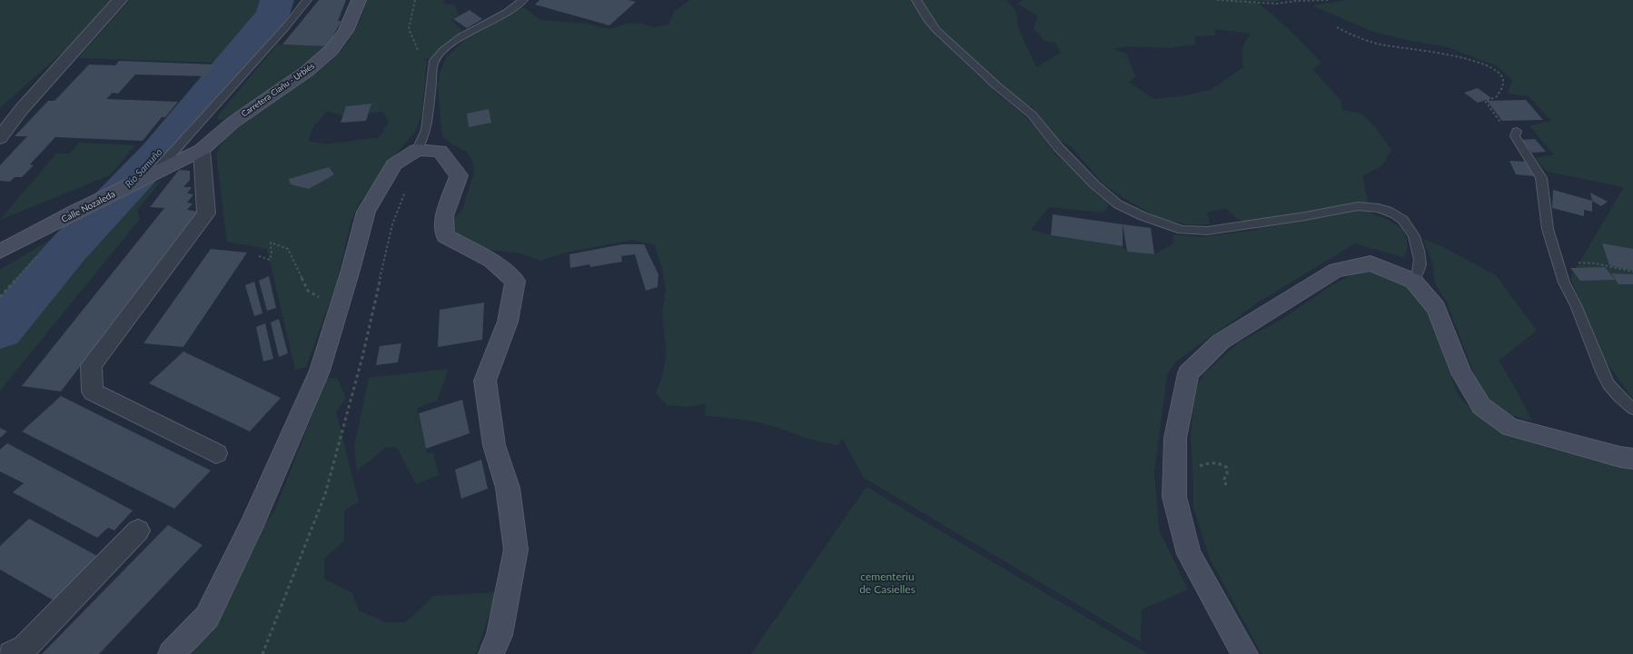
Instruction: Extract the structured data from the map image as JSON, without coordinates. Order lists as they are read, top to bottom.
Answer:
{
  "streets": {
    "street": ["Carretera Ciañu - Urbiés", "Calle Nozaleda"]
  },
  "crossings": [
    ["Carretera Ciañu - Urbiés", "Calle Nozaleda"]
  ],
  "water": ["Río Samuño"],
  "parks": ["cementeriu de Casielles"]
}
